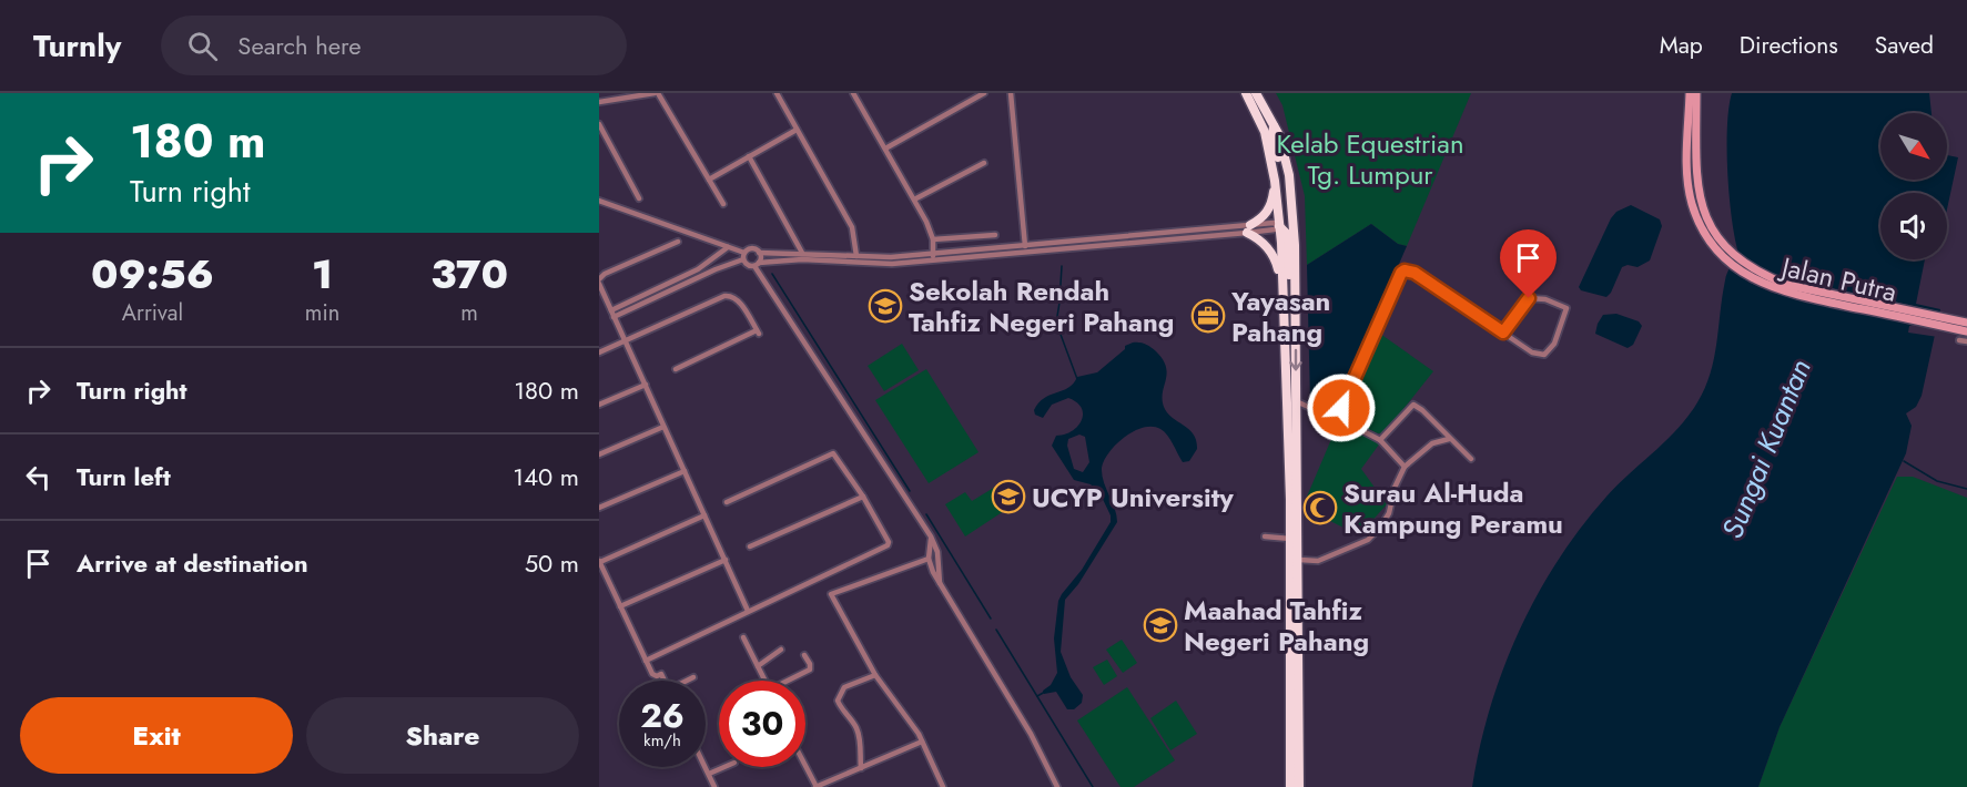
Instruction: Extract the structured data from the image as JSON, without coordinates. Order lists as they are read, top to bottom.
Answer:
{
  "streets": {
    "main road": ["Jalan Putra"]
  },
  "water": ["Sungai Kuantan"],
  "parks": ["Kelab Equestrian Tg. Lumpur"],
  "places": {
    "school or university": ["Sekolah Rendah Tahfiz Negeri Pahang", "UCYP University", "Maahad Tahfiz Negeri Pahang"],
    "office": ["Yayasan Pahang"],
    "mosque": ["Surau Al-Huda Kampung Peramu"]
  },
  "north": "bottom right",
  "page": {
    "header": "Turnly",
    "search": "Search here",
    "nav": ["Map", "Directions", "Saved"],
    "turn": ["180 m", "Turn right"],
    "eta": [
      "09:56",
      "Arrival",
      "1",
      "min",
      "370",
      "m"
    ],
    "list": [
      {
        "name": "Turn right",
        "value": "180 m"
      },
      {
        "name": "Turn left",
        "value": "140 m"
      },
      {
        "name": "Arrive at destination",
        "value": "50 m"
      }
    ],
    "speed": "26 km/h",
    "limit": "30",
    "buttons": ["Exit", "Share"]
  }
}
